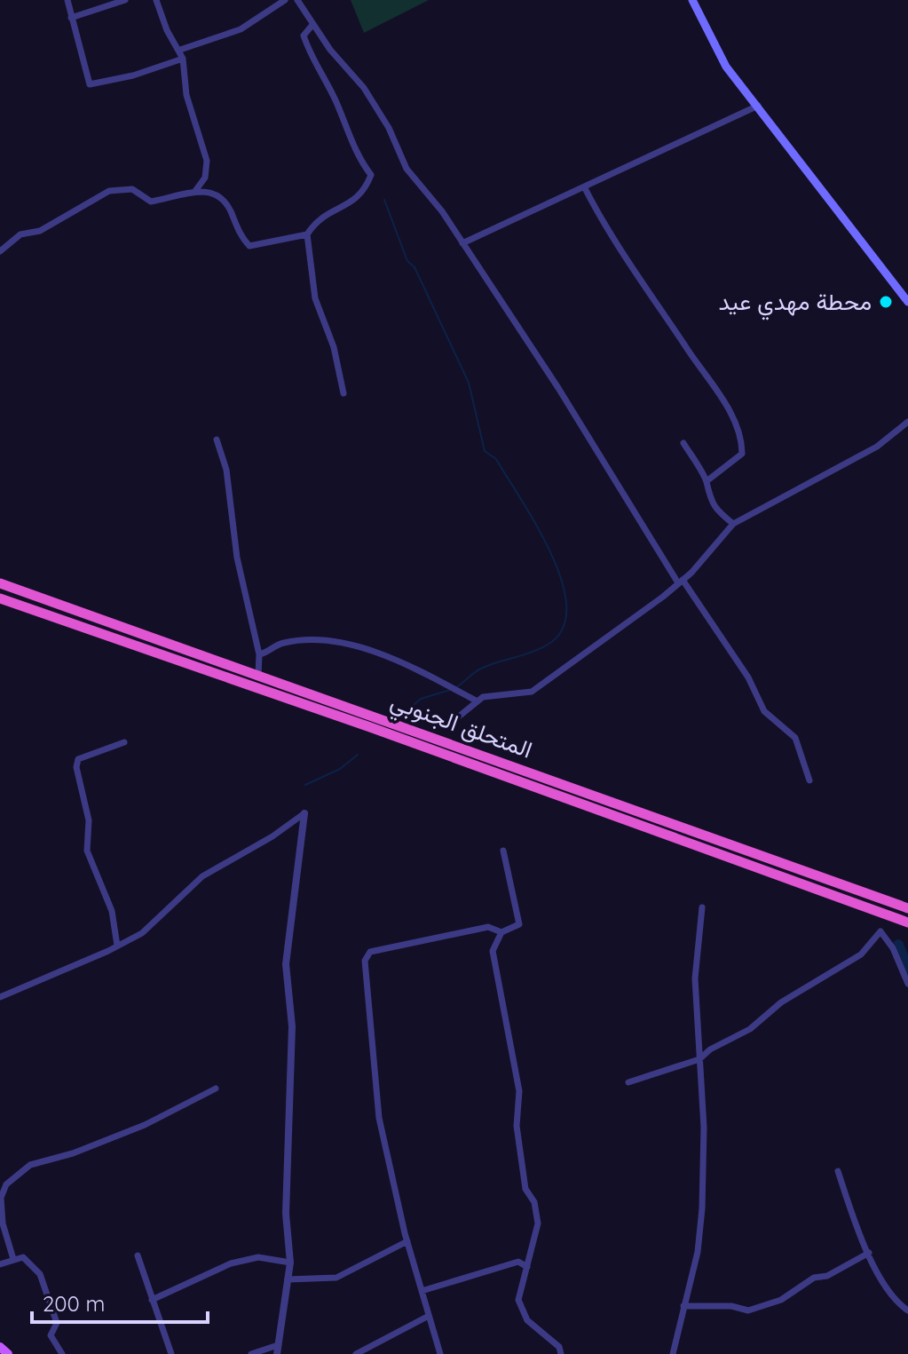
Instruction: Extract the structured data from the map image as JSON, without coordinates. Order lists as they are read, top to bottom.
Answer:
{
  "streets": {
    "highway": ["المتحلق الجنوبي"]
  },
  "places": ["محطة مهدي عيد"],
  "scale_bar": "200 m"
}
